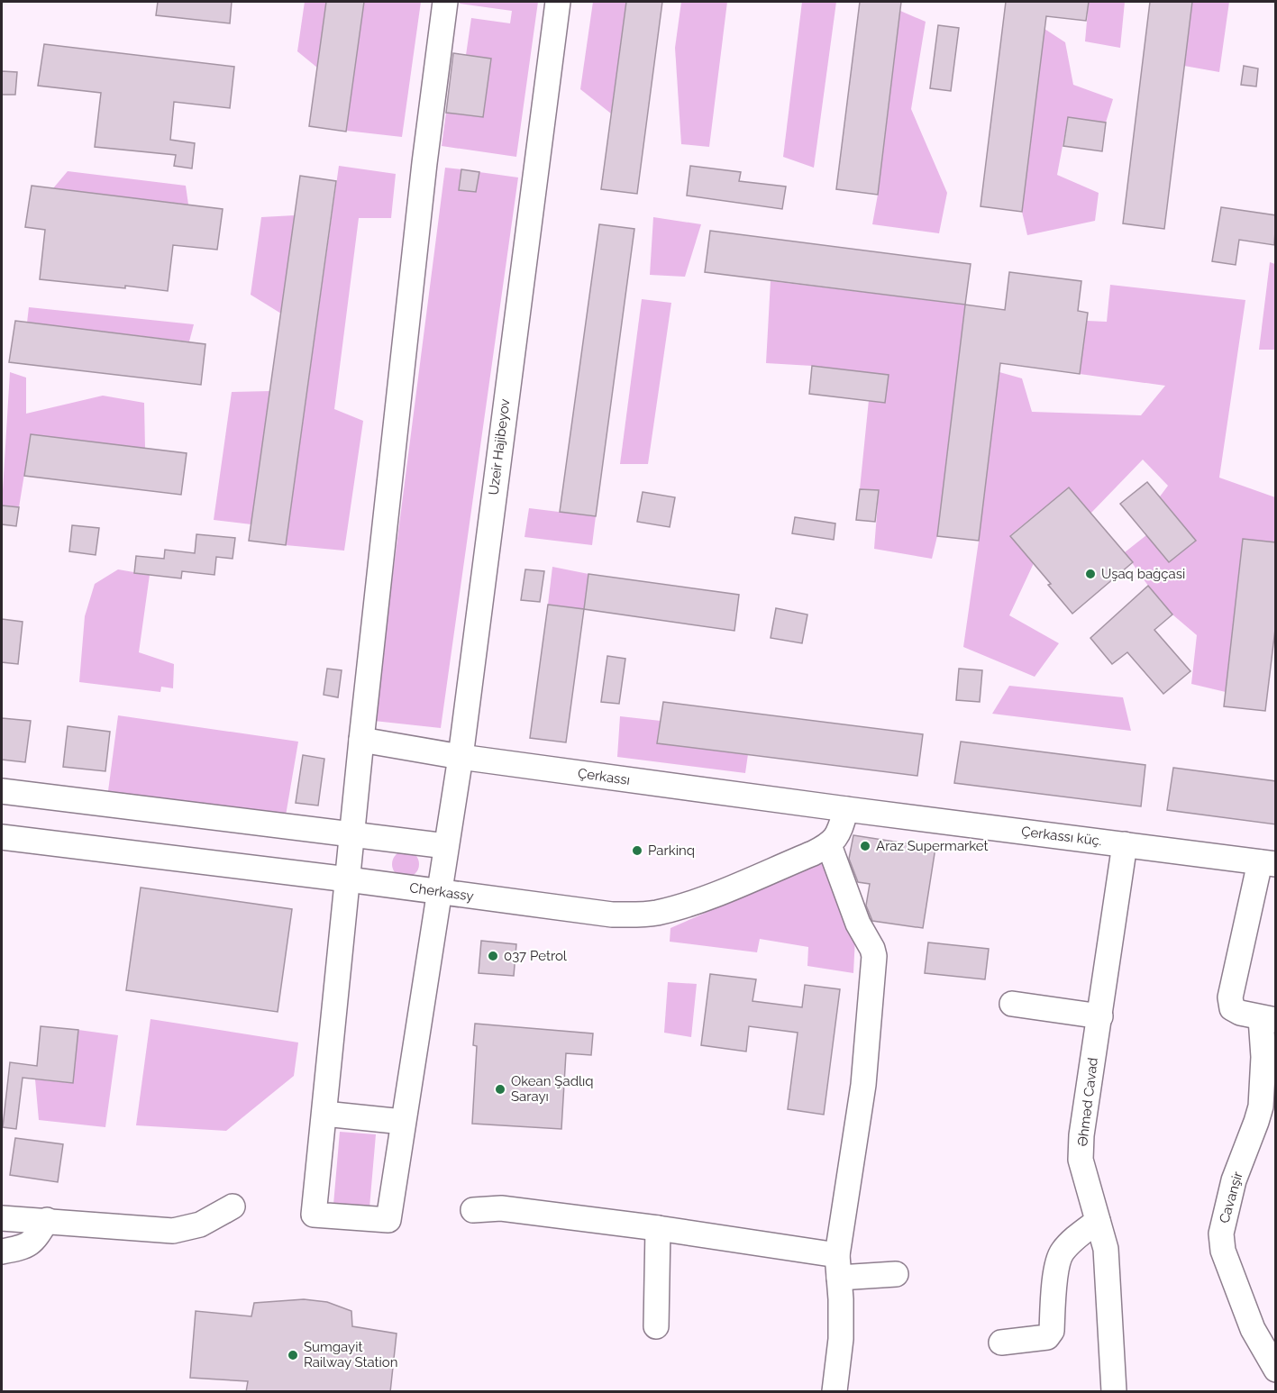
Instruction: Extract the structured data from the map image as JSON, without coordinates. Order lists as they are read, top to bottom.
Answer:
{
  "streets": {
    "street": [
      "Uzeir Hajibeyov",
      "Çerkassı",
      "Çerkassı küç.",
      "Cherkassy",
      "Əhməd Cavad",
      "Cavanşir"
    ]
  },
  "crossings": [
    ["Uzeir Hajibeyov", "Çerkassı"],
    ["Uzeir Hajibeyov", "Cherkassy"],
    ["Çerkassı", "Çerkassı küç."],
    ["Çerkassı küç.", "Əhməd Cavad"]
  ],
  "places": [
    "Uşaq bağçasi",
    "Araz Supermarket",
    "Parkinq",
    "037 Petrol",
    "Okean Şadlıq Sarayı",
    "Sumgayit Railway Station"
  ]
}
